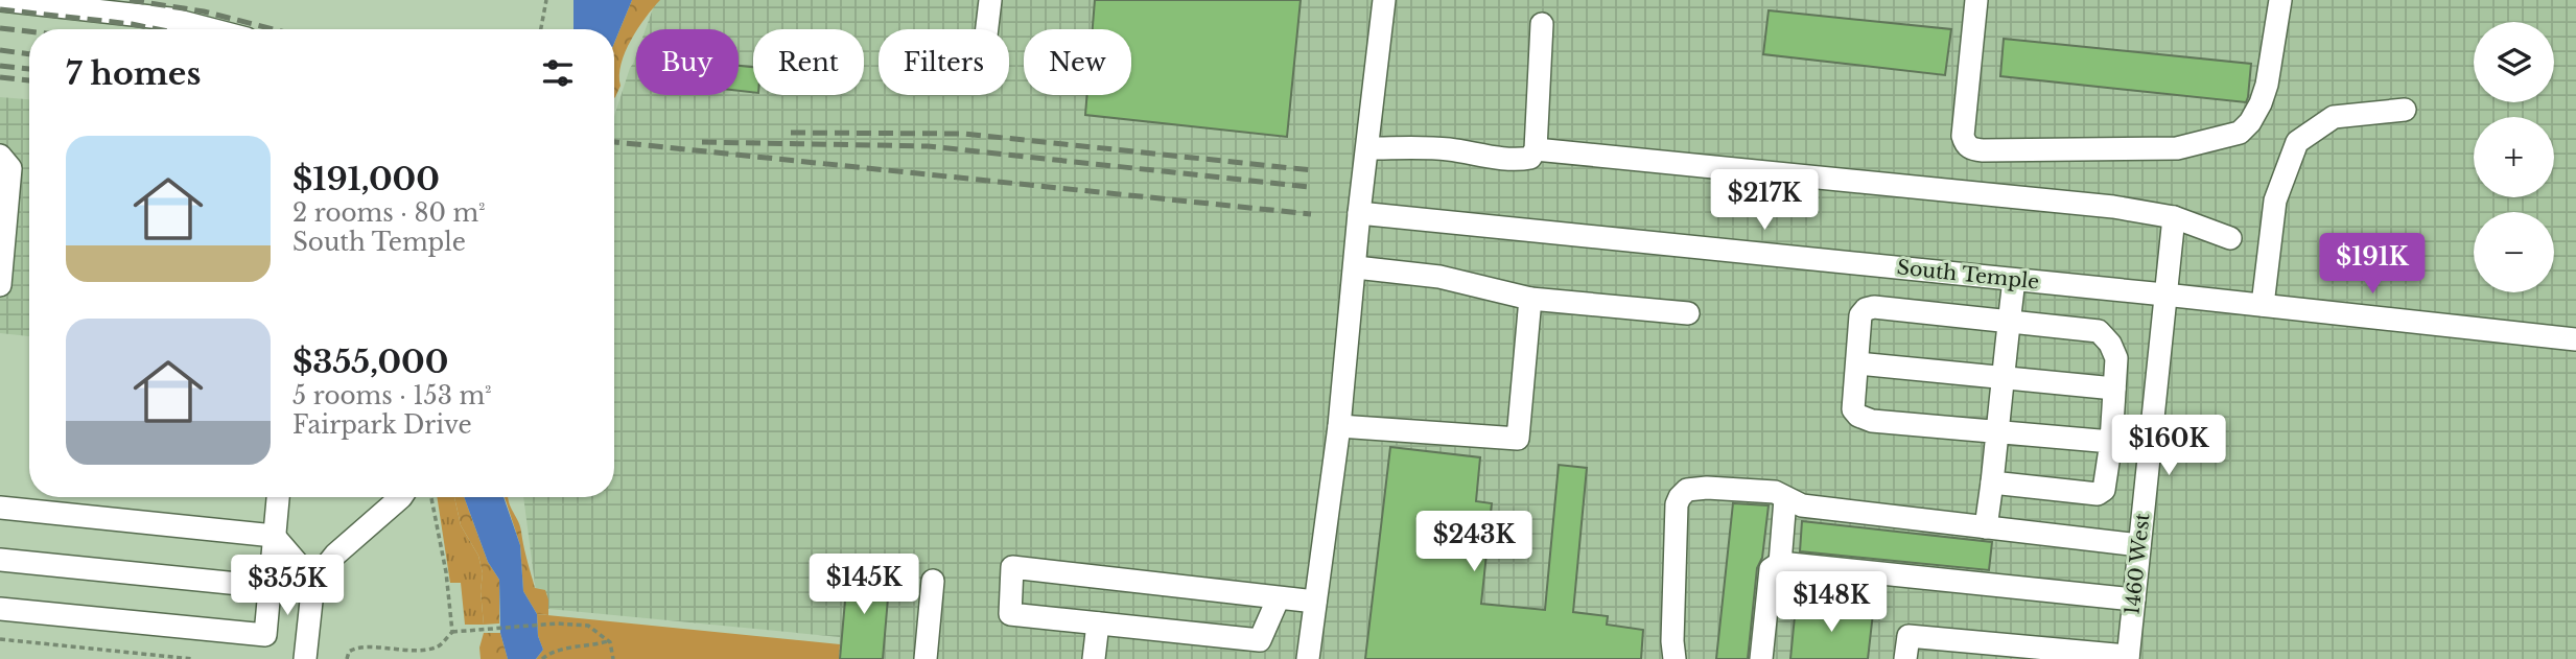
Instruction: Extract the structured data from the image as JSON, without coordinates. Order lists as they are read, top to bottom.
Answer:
{
  "streets": {
    "street": ["South Temple", "1460 West"]
  },
  "crossings": [
    ["South Temple", "1460 West"]
  ],
  "page": {
    "map_buttons": ["+", "−"],
    "chip": [
      "Buy",
      "Rent",
      "Filters",
      "New"
    ],
    "heading": "7 homes",
    "list": [
      {
        "name": "$191,000",
        "note": "2 rooms · 80 m² · South Temple"
      },
      {
        "name": "$355,000",
        "note": "5 rooms · 153 m² · Fairpark Drive"
      }
    ],
    "price": [
      "$217K",
      "$191K",
      "$160K",
      "$243K",
      "$145K",
      "$355K",
      "$148K"
    ]
  }
}
